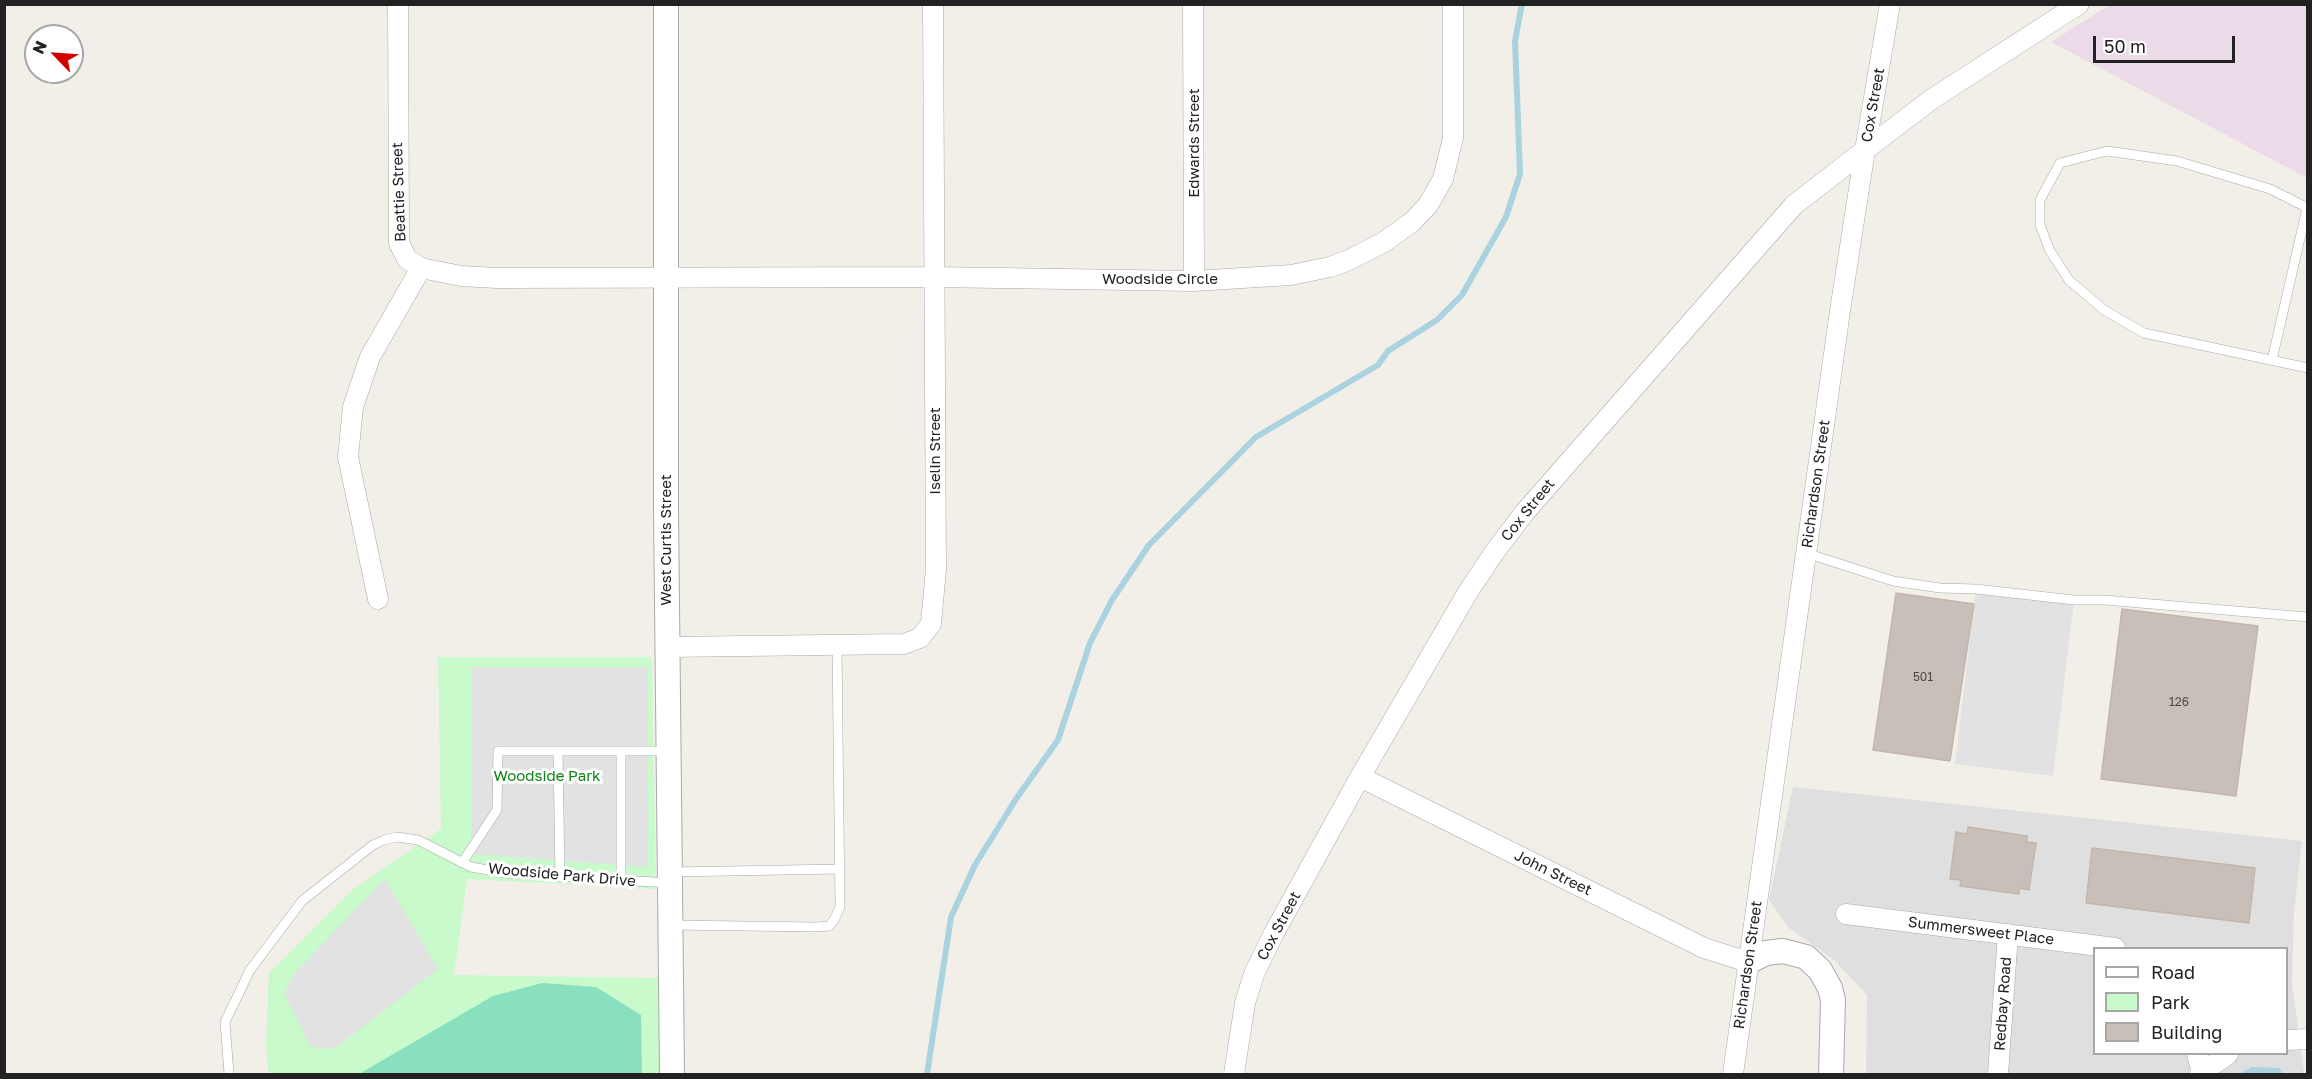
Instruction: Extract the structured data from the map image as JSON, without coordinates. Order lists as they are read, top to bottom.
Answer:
{
  "streets": {
    "street": [
      "Cox Street",
      "Edwards Street",
      "Beattie Street",
      "Woodside Circle",
      "Iselin Street",
      "Richardson Street",
      "West Curtis Street",
      "John Street",
      "Summersweet Place",
      "Redbay Road"
    ],
    "lane": ["Woodside Park Drive"]
  },
  "crossings": [
    ["Cox Street", "Richardson Street"],
    ["Cox Street", "John Street"],
    ["Edwards Street", "Woodside Circle"],
    ["Woodside Circle", "Iselin Street"],
    ["Woodside Circle", "West Curtis Street"],
    ["Iselin Street", "West Curtis Street"],
    ["Richardson Street", "John Street"],
    ["West Curtis Street", "Woodside Park Drive"],
    ["Summersweet Place", "Redbay Road"]
  ],
  "parks": ["Woodside Park"],
  "house_numbers": ["501", "126"],
  "legend": ["Road", "Park", "Building"],
  "scale_bar": "50 m",
  "north": "top left"
}
